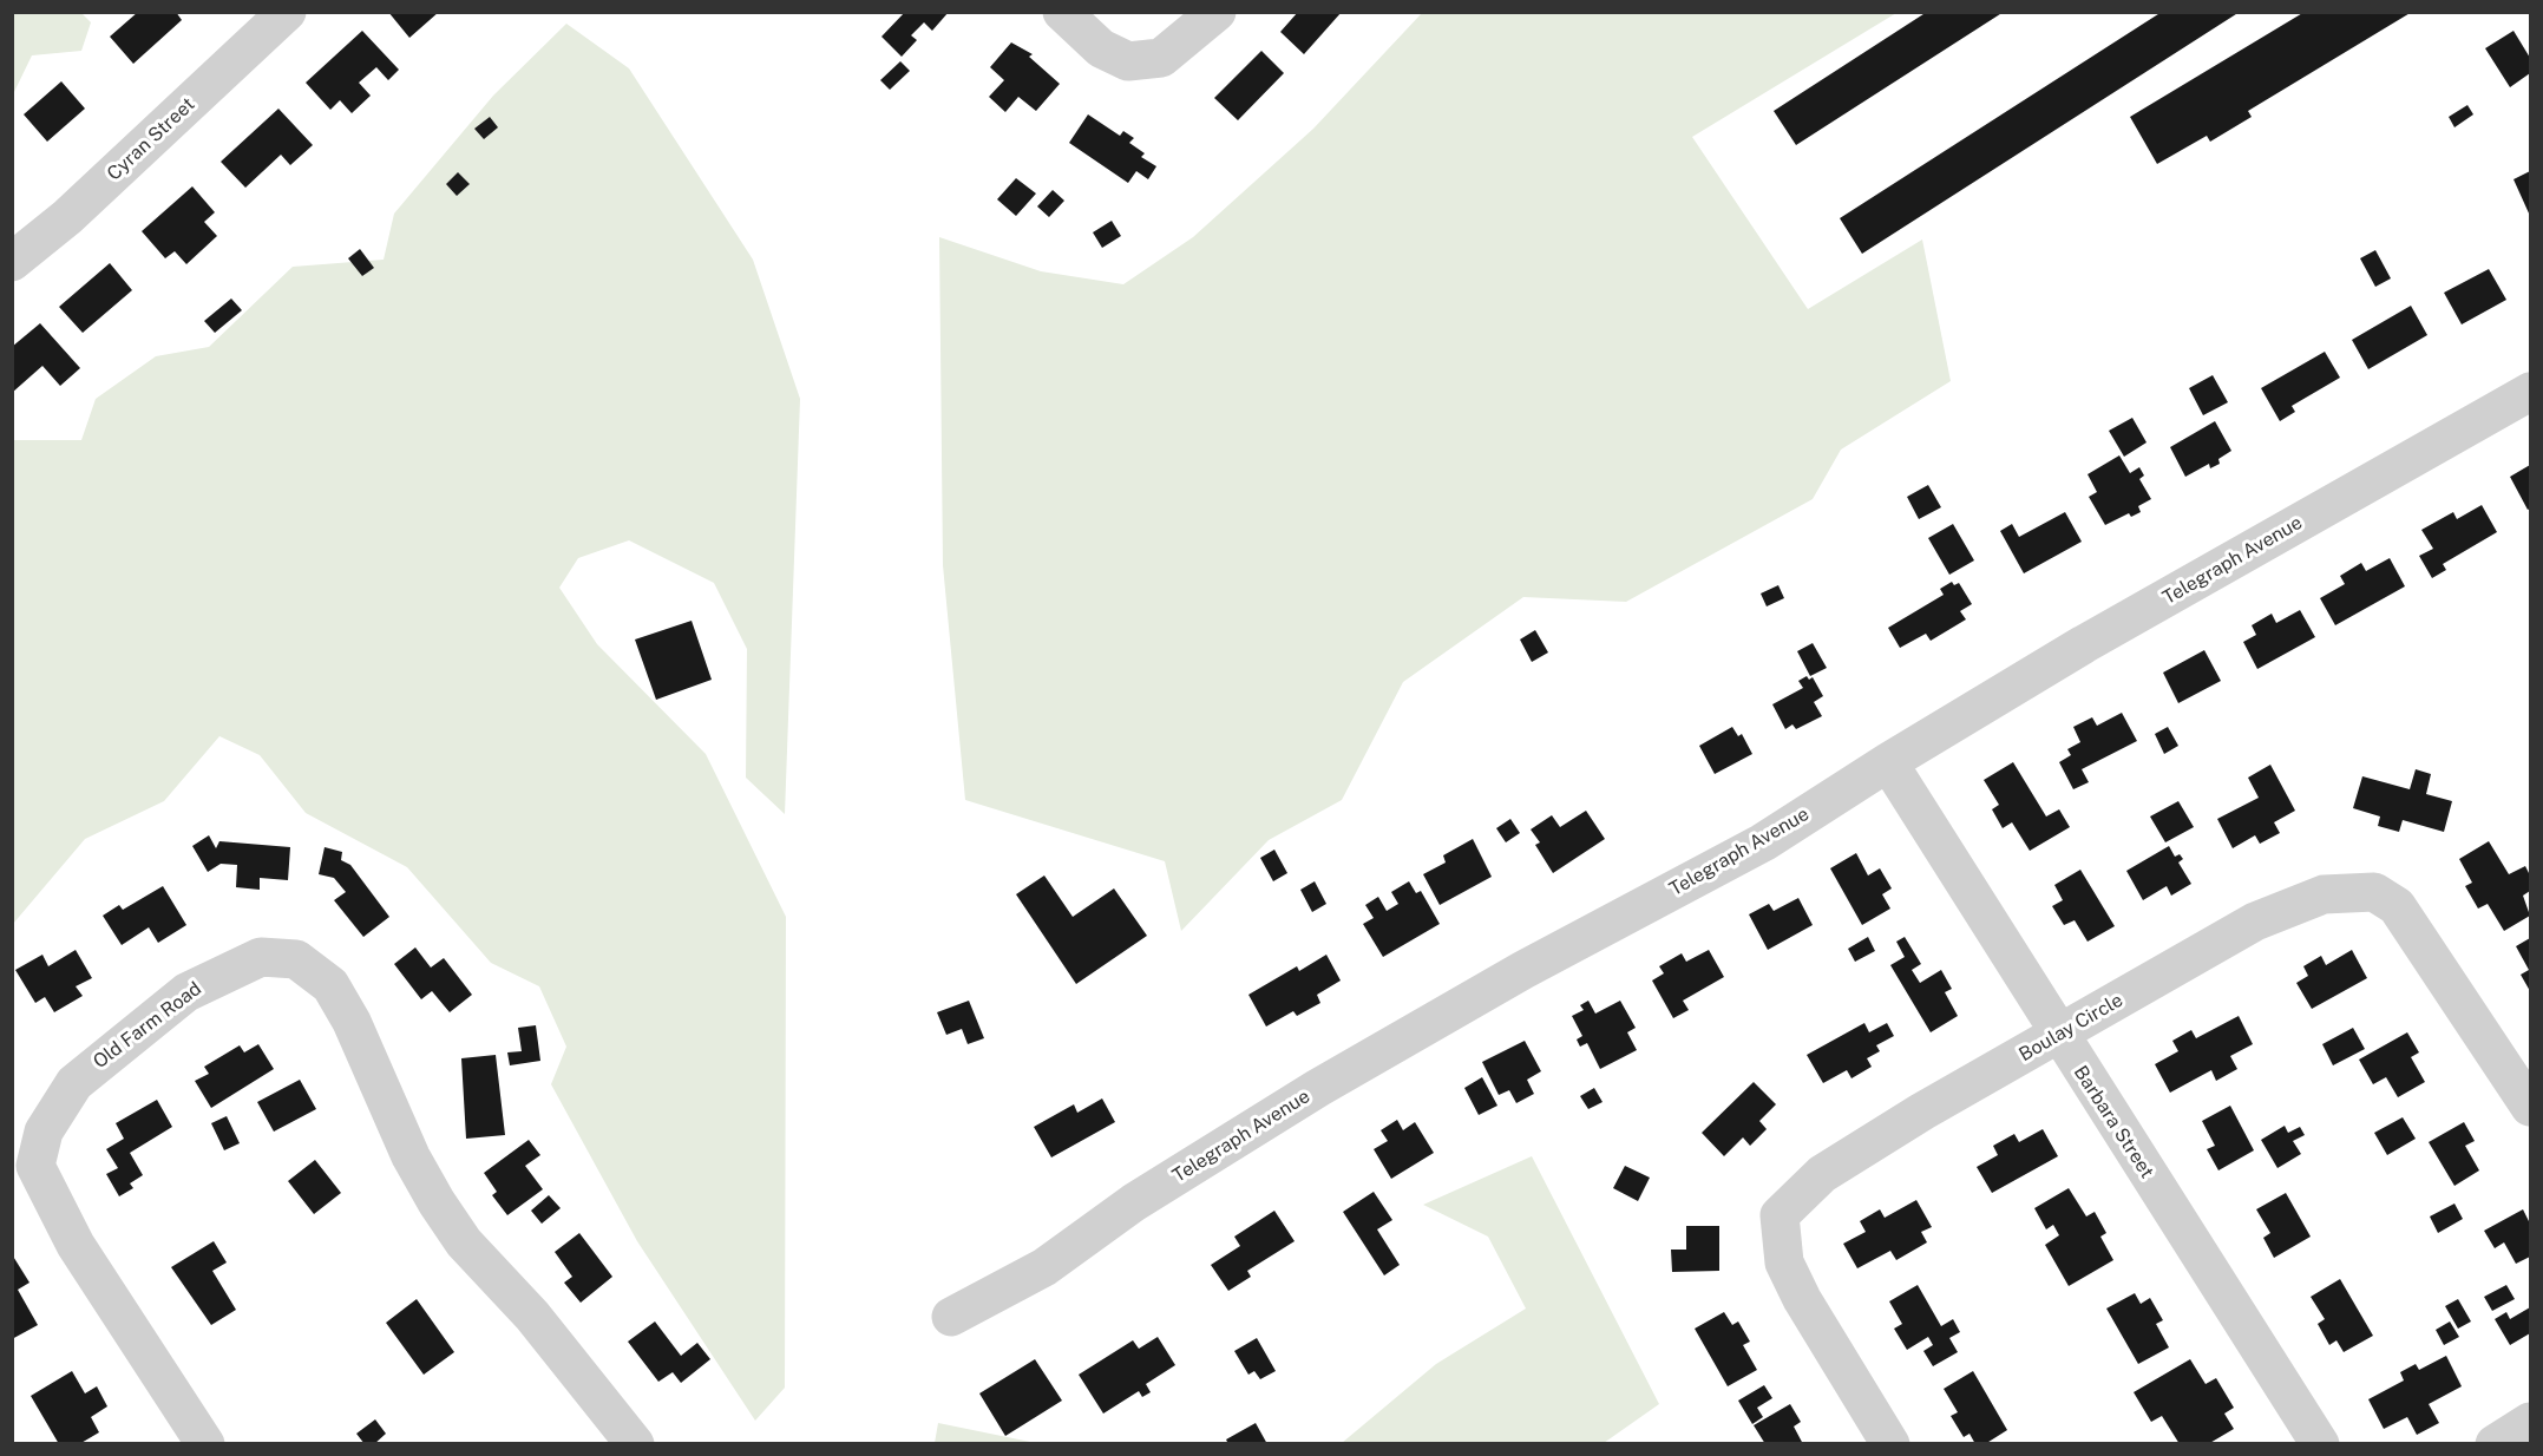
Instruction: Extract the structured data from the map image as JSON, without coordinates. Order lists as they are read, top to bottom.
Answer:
{
  "streets": {
    "street": [
      "Cyran Street",
      "Telegraph Avenue",
      "Old Farm Road",
      "Boulay Circle",
      "Barbara Street"
    ]
  },
  "crossings": [
    ["Telegraph Avenue", "Barbara Street"],
    ["Boulay Circle", "Barbara Street"]
  ]
}
